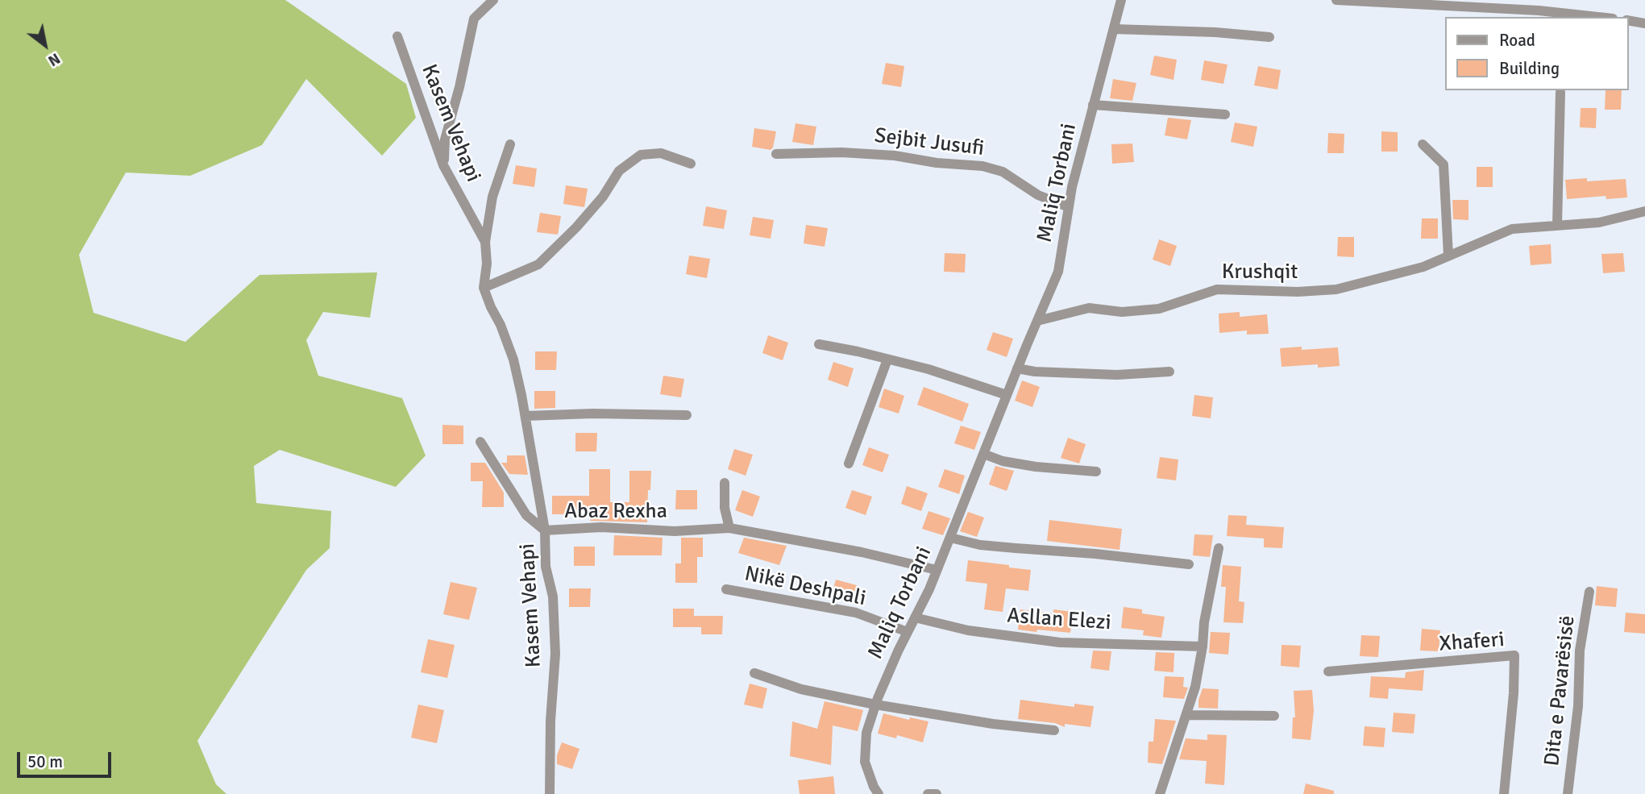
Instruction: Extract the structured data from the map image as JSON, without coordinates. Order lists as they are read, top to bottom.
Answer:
{
  "streets": {
    "street": [
      "Kasem Vehapi",
      "Sejbit Jusufi",
      "Maliq Torbani",
      "Krushqit",
      "Abaz Rexha",
      "Nikë Deshpali",
      "Asllan Elezi",
      "Xhaferi",
      "Dita e Pavarësisë"
    ]
  },
  "crossings": [
    ["Kasem Vehapi", "Abaz Rexha"],
    ["Sejbit Jusufi", "Maliq Torbani"],
    ["Maliq Torbani", "Krushqit"],
    ["Maliq Torbani", "Abaz Rexha"],
    ["Maliq Torbani", "Nikë Deshpali"],
    ["Maliq Torbani", "Asllan Elezi"]
  ],
  "legend": ["Road", "Building"],
  "scale_bar": "50 m",
  "north": "bottom right"
}
